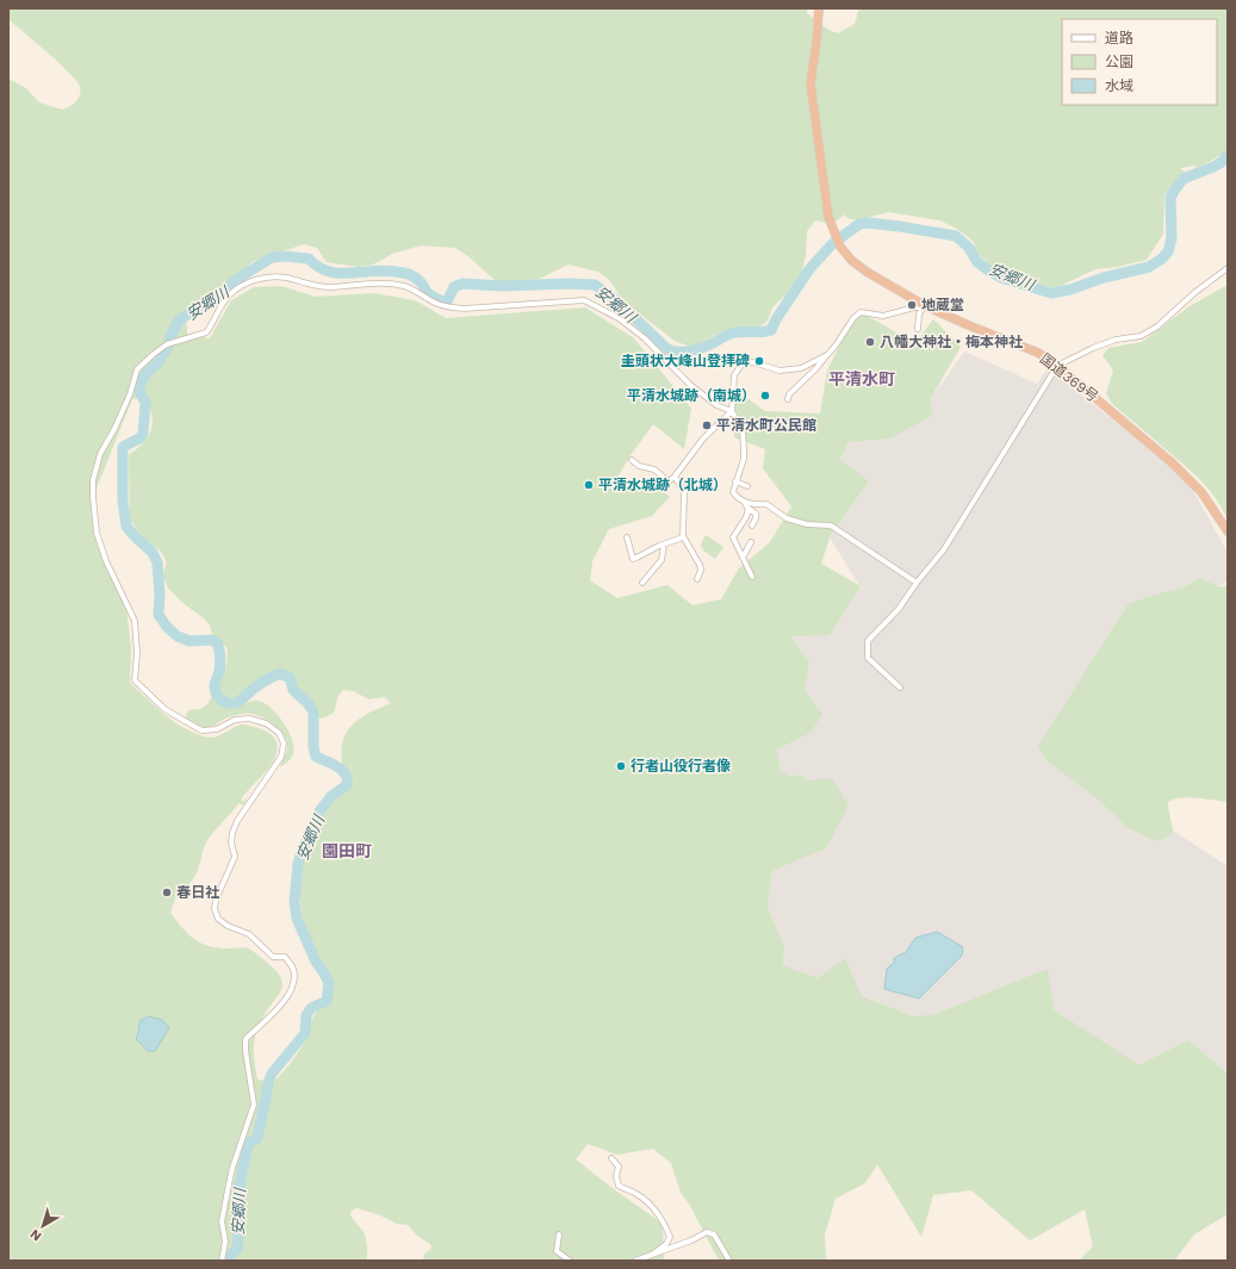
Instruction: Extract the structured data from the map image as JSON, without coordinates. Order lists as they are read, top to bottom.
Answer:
{
  "streets": {
    "highway": ["国道369号"]
  },
  "districts": ["平清水町", "園田町"],
  "water": ["安郷川"],
  "places": [
    "地蔵堂",
    "八幡大神社・梅本神社",
    "圭頭状大峰山登拝碑",
    "平清水城跡（南城）",
    "平清水町公民館",
    "平清水城跡（北城）",
    "行者山役行者像",
    "春日社"
  ],
  "legend": ["道路", "公園", "水域"],
  "north": "bottom left"
}
